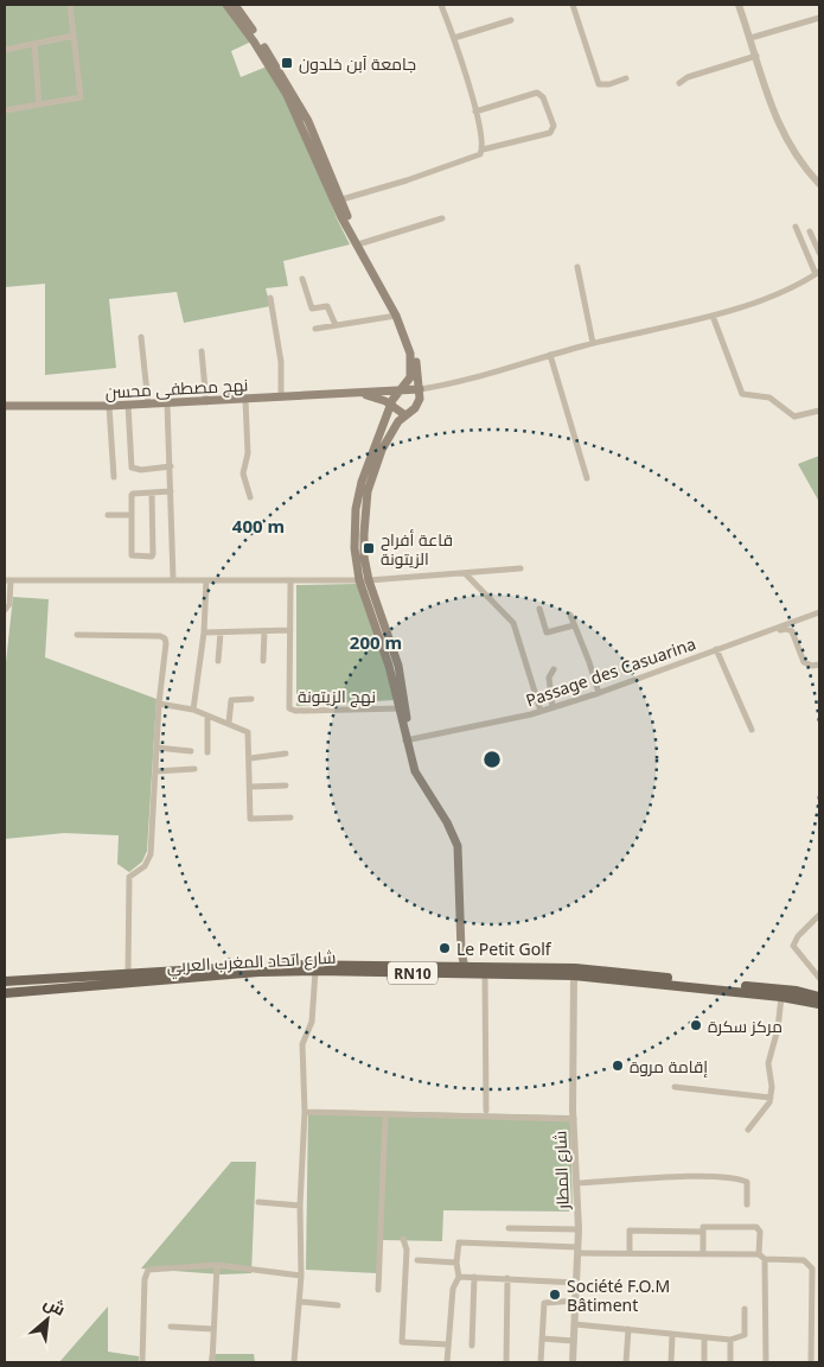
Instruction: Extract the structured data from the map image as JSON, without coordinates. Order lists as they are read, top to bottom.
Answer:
{
  "streets": {
    "main road": ["نهج مصطفى محسن", "شارع اتحاد المغرب العربي", "RN10"],
    "street": ["Passage des Casuarina", "نهج الزيتونة", "شارع المطار"]
  },
  "crossings": [
    ["شارع اتحاد المغرب العربي", "شارع المطار"]
  ],
  "places": {
    "transit": ["جامعة آبن خلدون", "قاعة أفراح الزيتونة"],
    "other": [
      "Le Petit Golf",
      "مركز سكرة",
      "إقامة مروة",
      "Société F.O.M Bâtiment"
    ]
  },
  "north": "top right",
  "rings": ["400 m", "200 m"]
}
